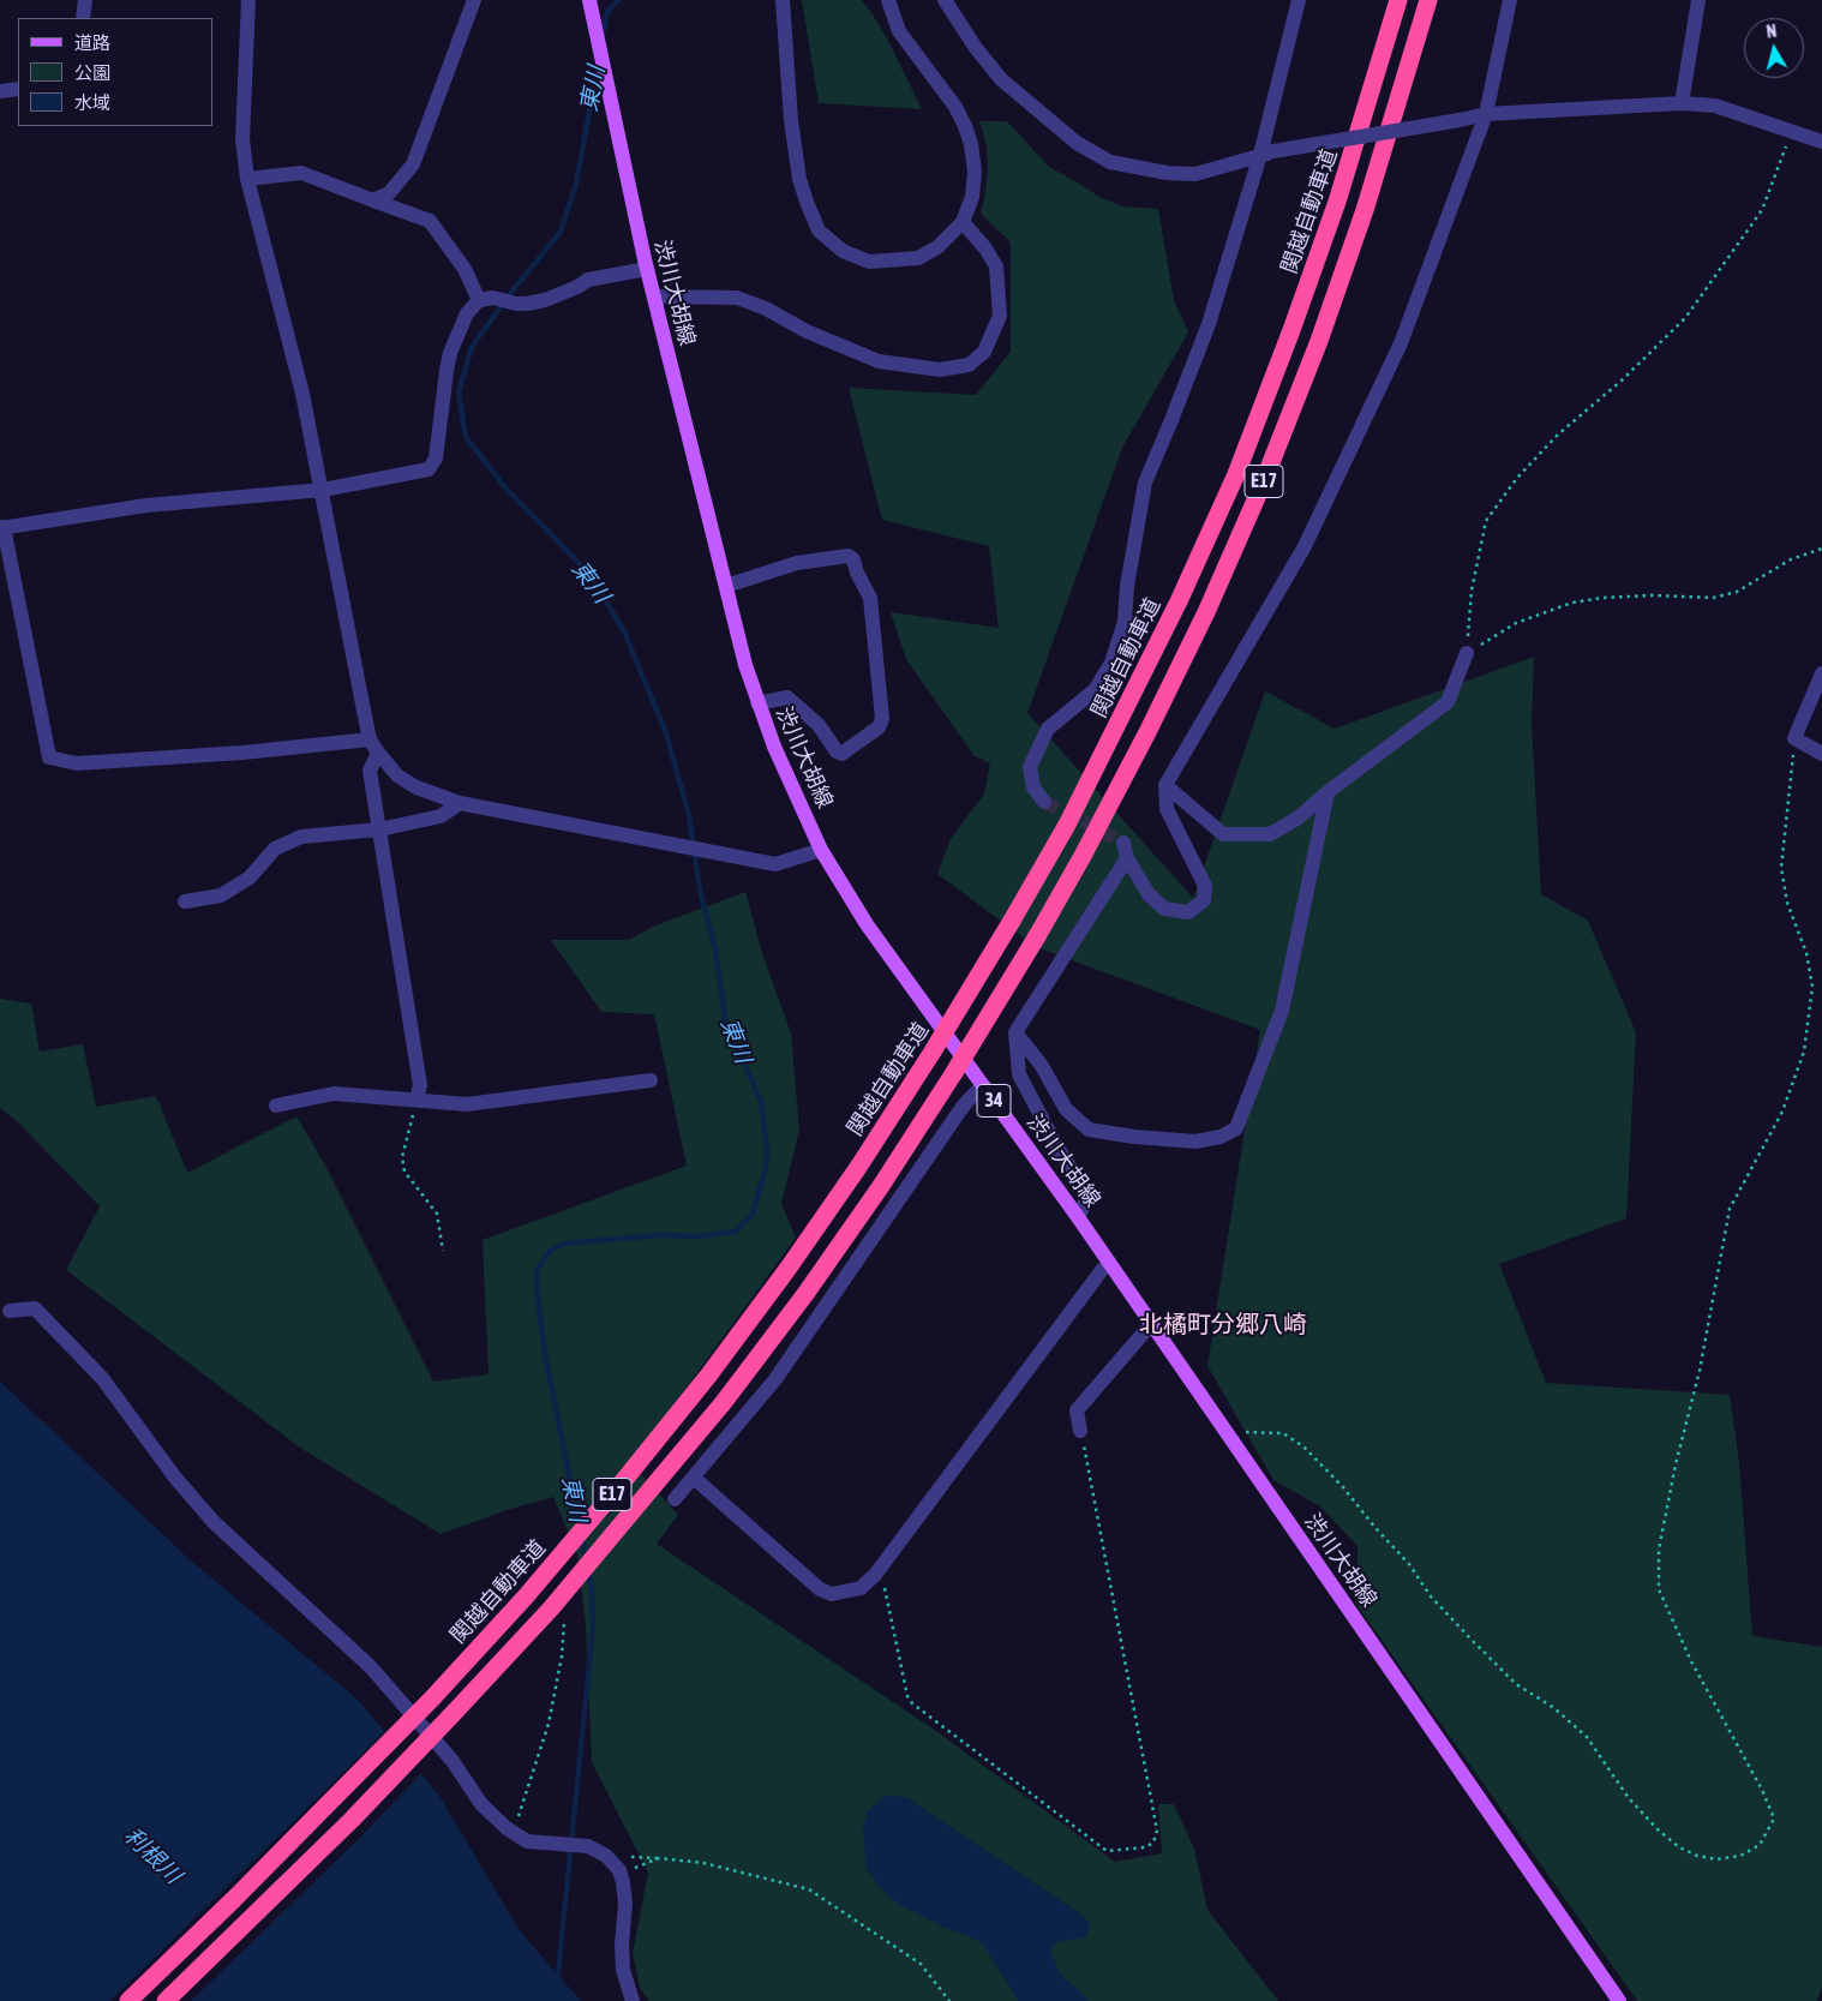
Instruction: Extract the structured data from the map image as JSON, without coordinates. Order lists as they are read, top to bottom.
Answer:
{
  "streets": {
    "highway": ["関越自動車道", "E17"],
    "main road": ["渋川大胡線", "34"]
  },
  "districts": ["北橘町分郷八崎"],
  "water": ["東川", "利根川"],
  "legend": ["道路", "公園", "水域"],
  "north": "top"
}
